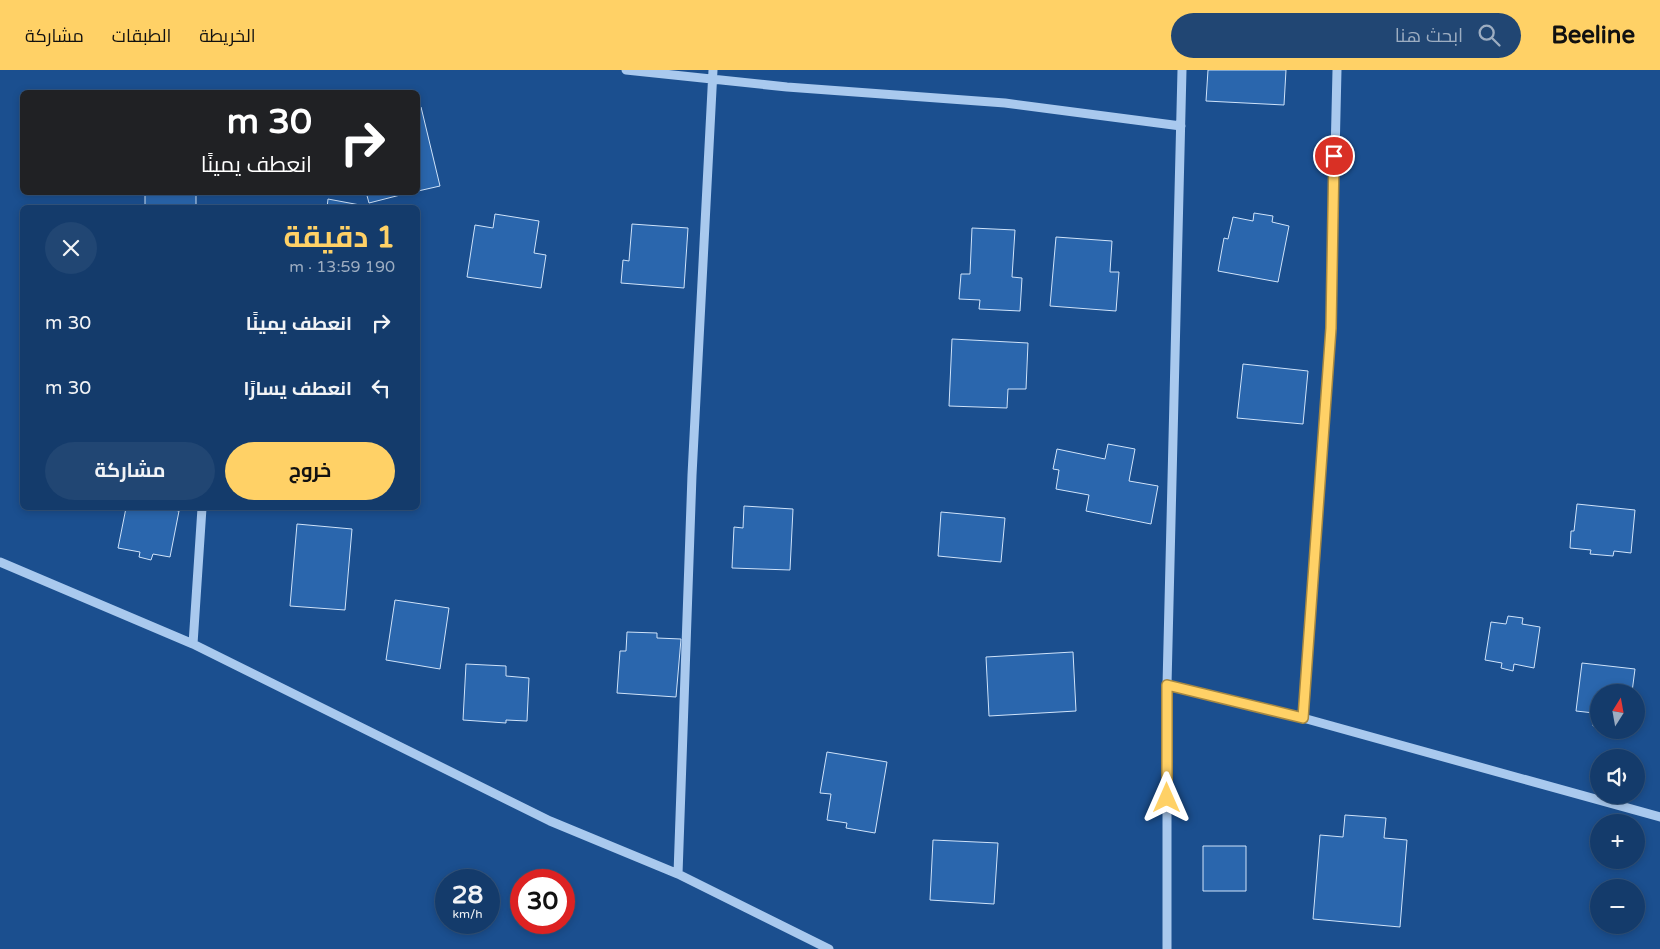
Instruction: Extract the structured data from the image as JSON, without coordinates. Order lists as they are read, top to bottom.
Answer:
{
  "north": "top",
  "page": {
    "header": "Beeline",
    "search": "ابحث هنا",
    "nav": ["الخريطة", "الطبقات", "مشاركة"],
    "turn": ["30 m", "انعطف يمينًا"],
    "heading": ["1 دقيقة", "190 m · 13:59"],
    "list": [
      {
        "name": "انعطف يمينًا",
        "value": "30 m"
      },
      {
        "name": "انعطف يسارًا",
        "value": "30 m"
      }
    ],
    "buttons": ["خروج", "مشاركة"],
    "map_buttons": ["+", "−"],
    "speed": "28 km/h",
    "limit": "30"
  }
}
